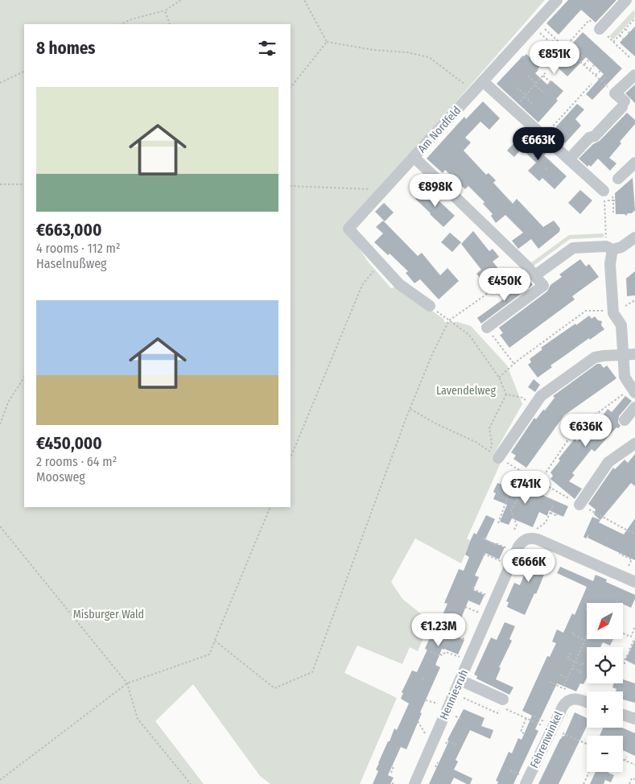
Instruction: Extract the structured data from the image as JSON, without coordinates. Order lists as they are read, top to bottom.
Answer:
{
  "streets": {
    "street": ["Am Nordfeld", "Henniesruh", "Fehrenwinkel"]
  },
  "parks": ["Lavendelweg", "Misburger Wald"],
  "north": "bottom left",
  "page": {
    "heading": "8 homes",
    "price": [
      "€851K",
      "€663K",
      "€898K",
      "€450K",
      "€636K",
      "€741K",
      "€666K",
      "€1.23M"
    ],
    "list": [
      {
        "name": "€663,000",
        "note": "4 rooms · 112 m² · Haselnußweg"
      },
      {
        "name": "€450,000",
        "note": "2 rooms · 64 m² · Moosweg"
      }
    ],
    "map_buttons": ["+", "−"]
  }
}
